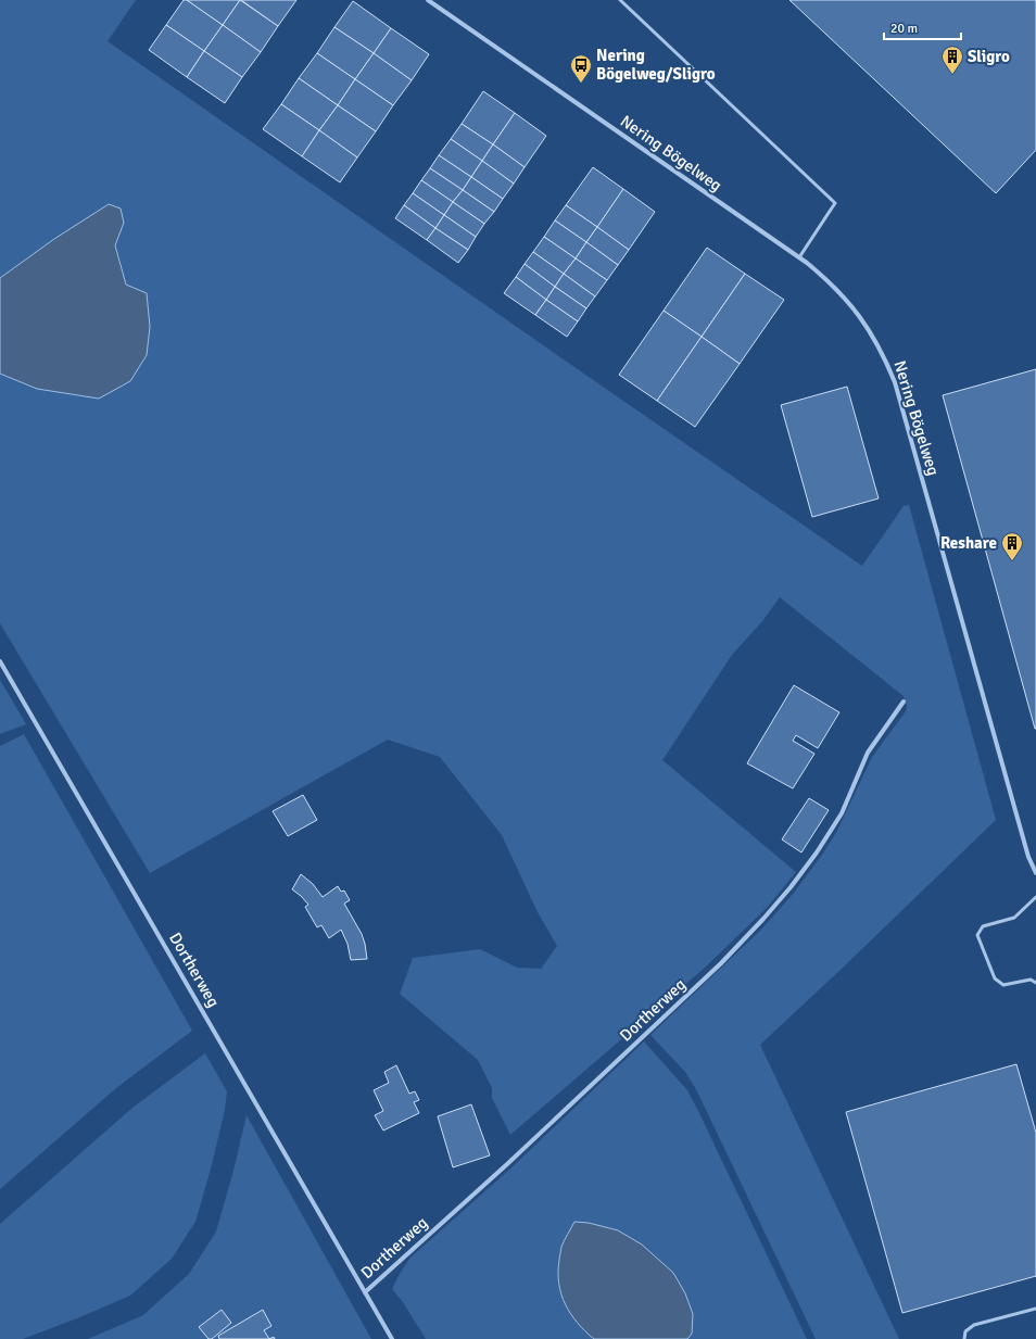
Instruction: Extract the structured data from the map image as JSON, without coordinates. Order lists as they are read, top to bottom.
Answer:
{
  "streets": {
    "street": ["Nering Bögelweg", "Dortherweg"]
  },
  "places": {
    "building": ["Sligro", "Reshare"],
    "bus stop": ["Nering Bögelweg/Sligro"]
  },
  "scale_bar": "20 m"
}
